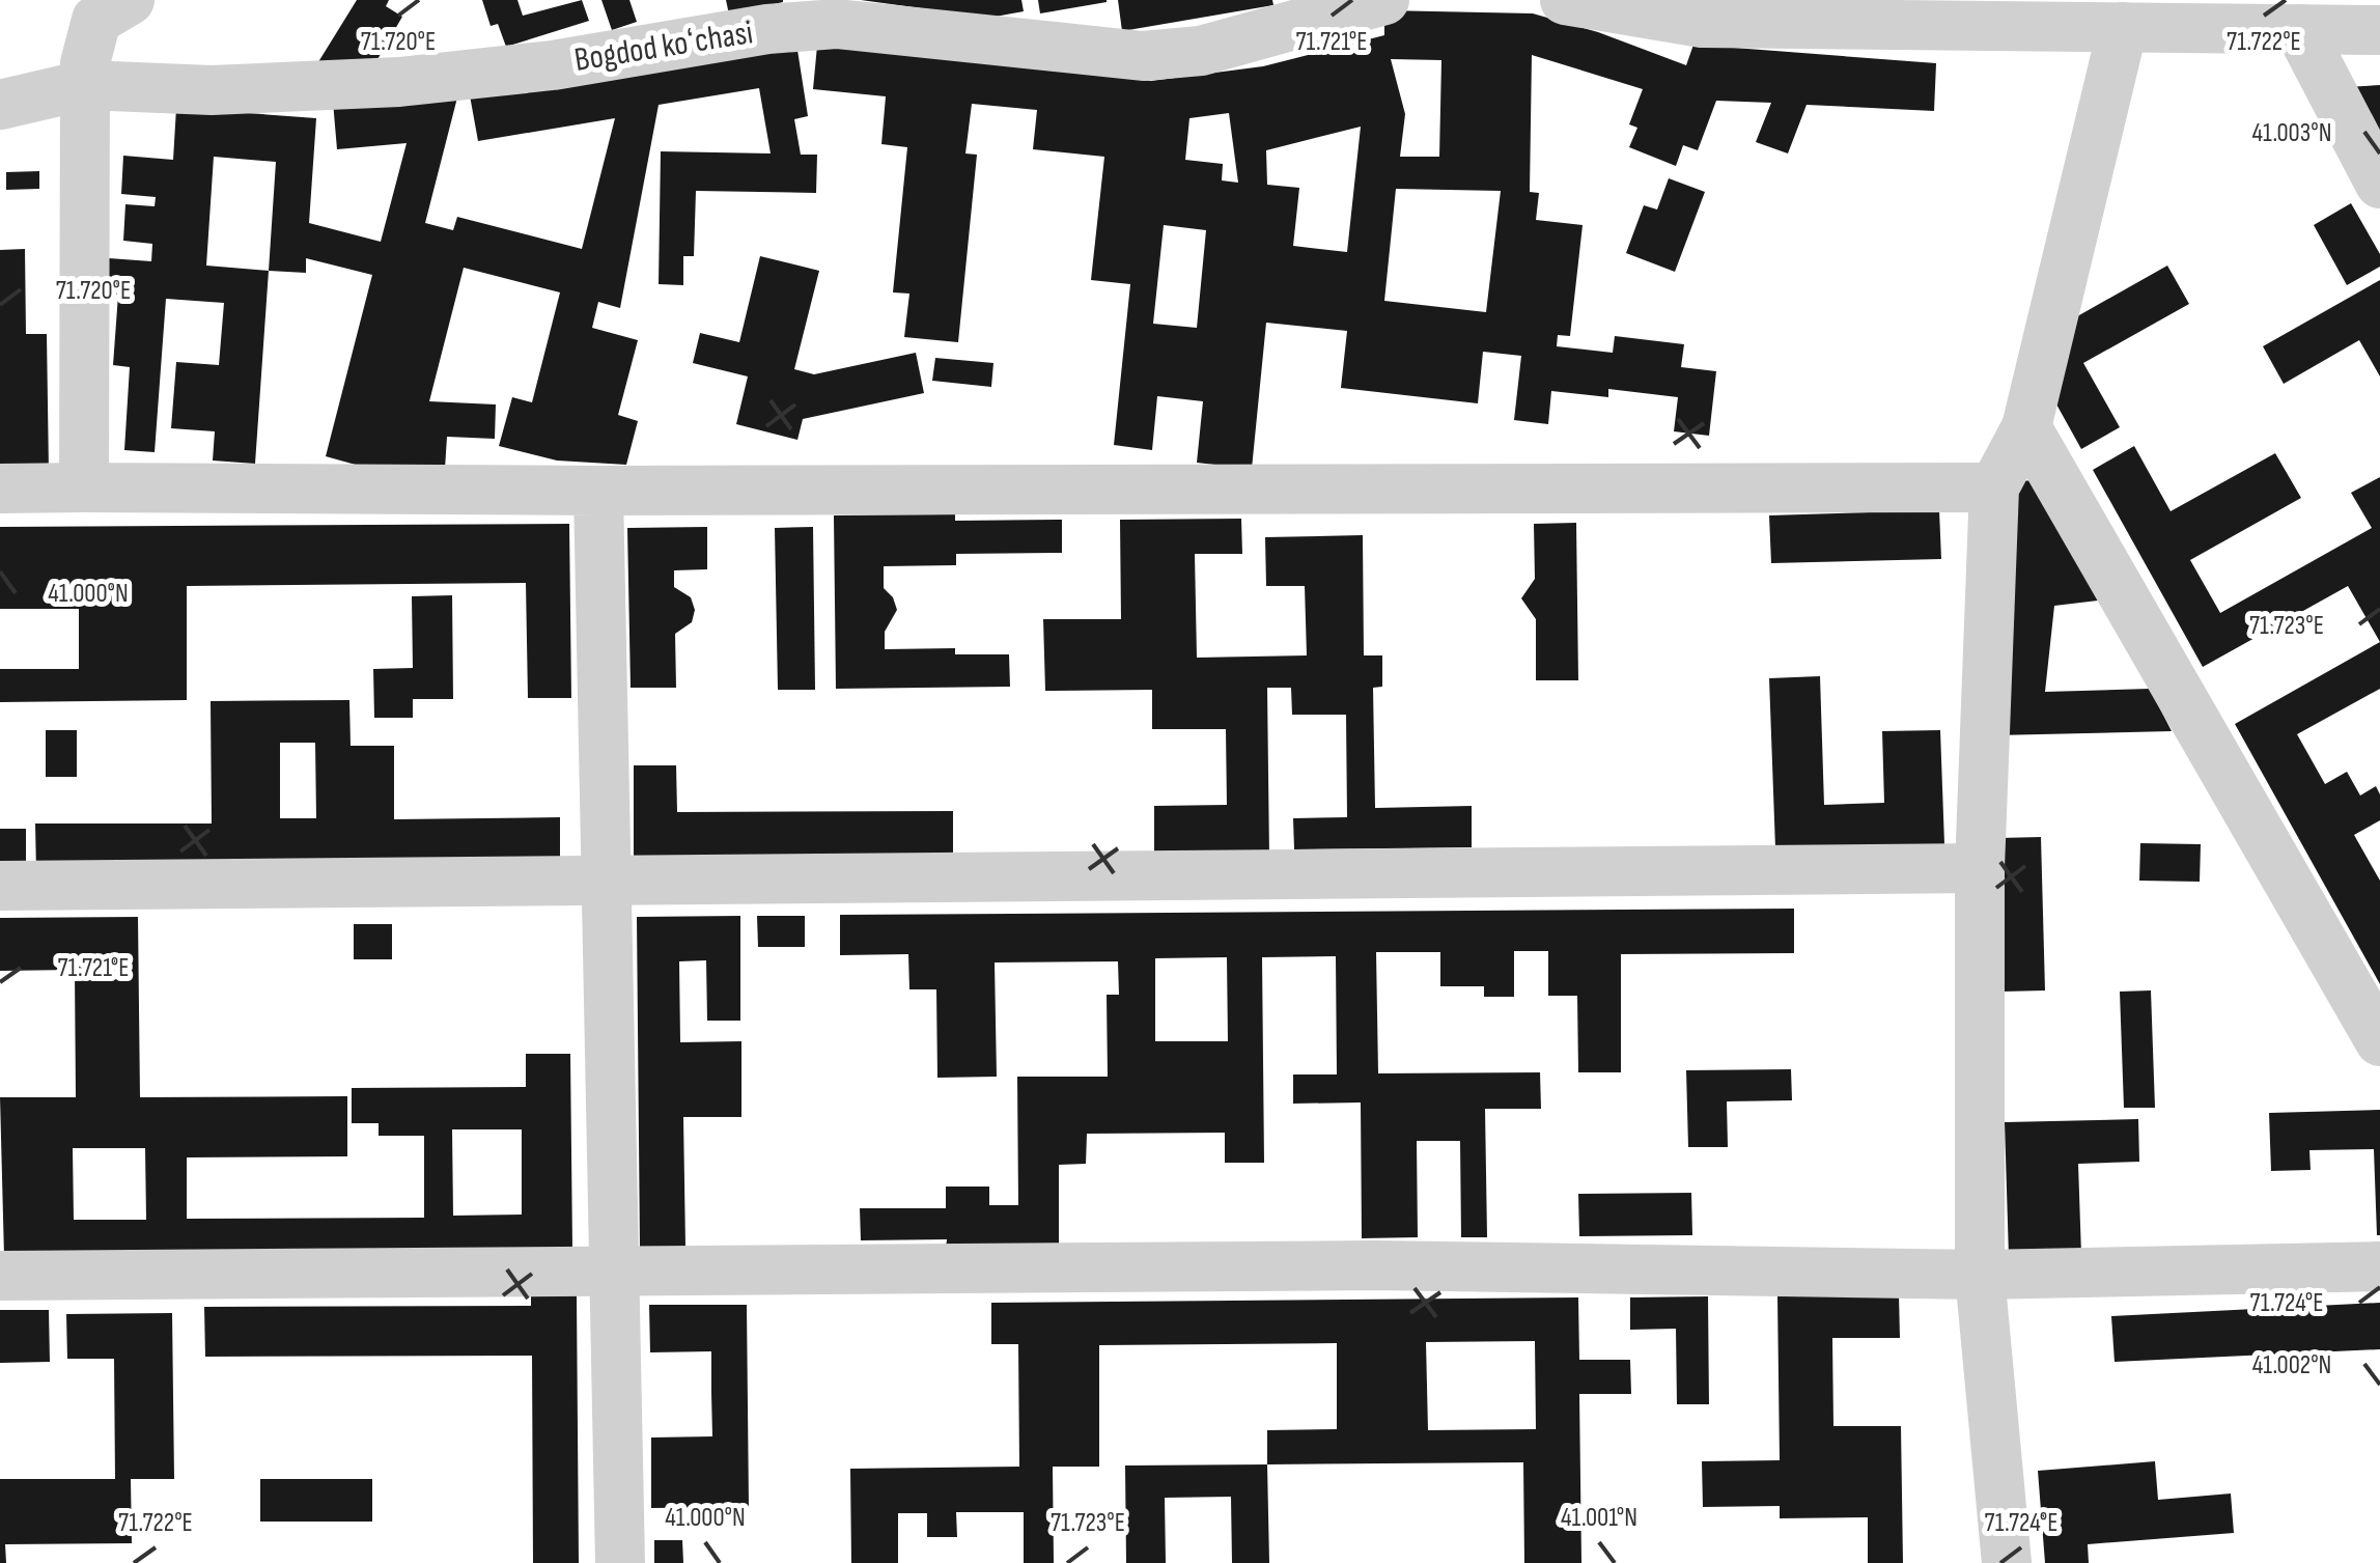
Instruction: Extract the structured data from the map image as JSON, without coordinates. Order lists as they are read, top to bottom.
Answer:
{
  "streets": {
    "street": ["Bogdod koʻchasi"]
  },
  "coordinates": [
    "71.720°E",
    "71.721°E",
    "71.722°E",
    "41.003°N",
    "41.000°N",
    "71.723°E",
    "71.724°E",
    "41.002°N",
    "41.001°N"
  ]
}
